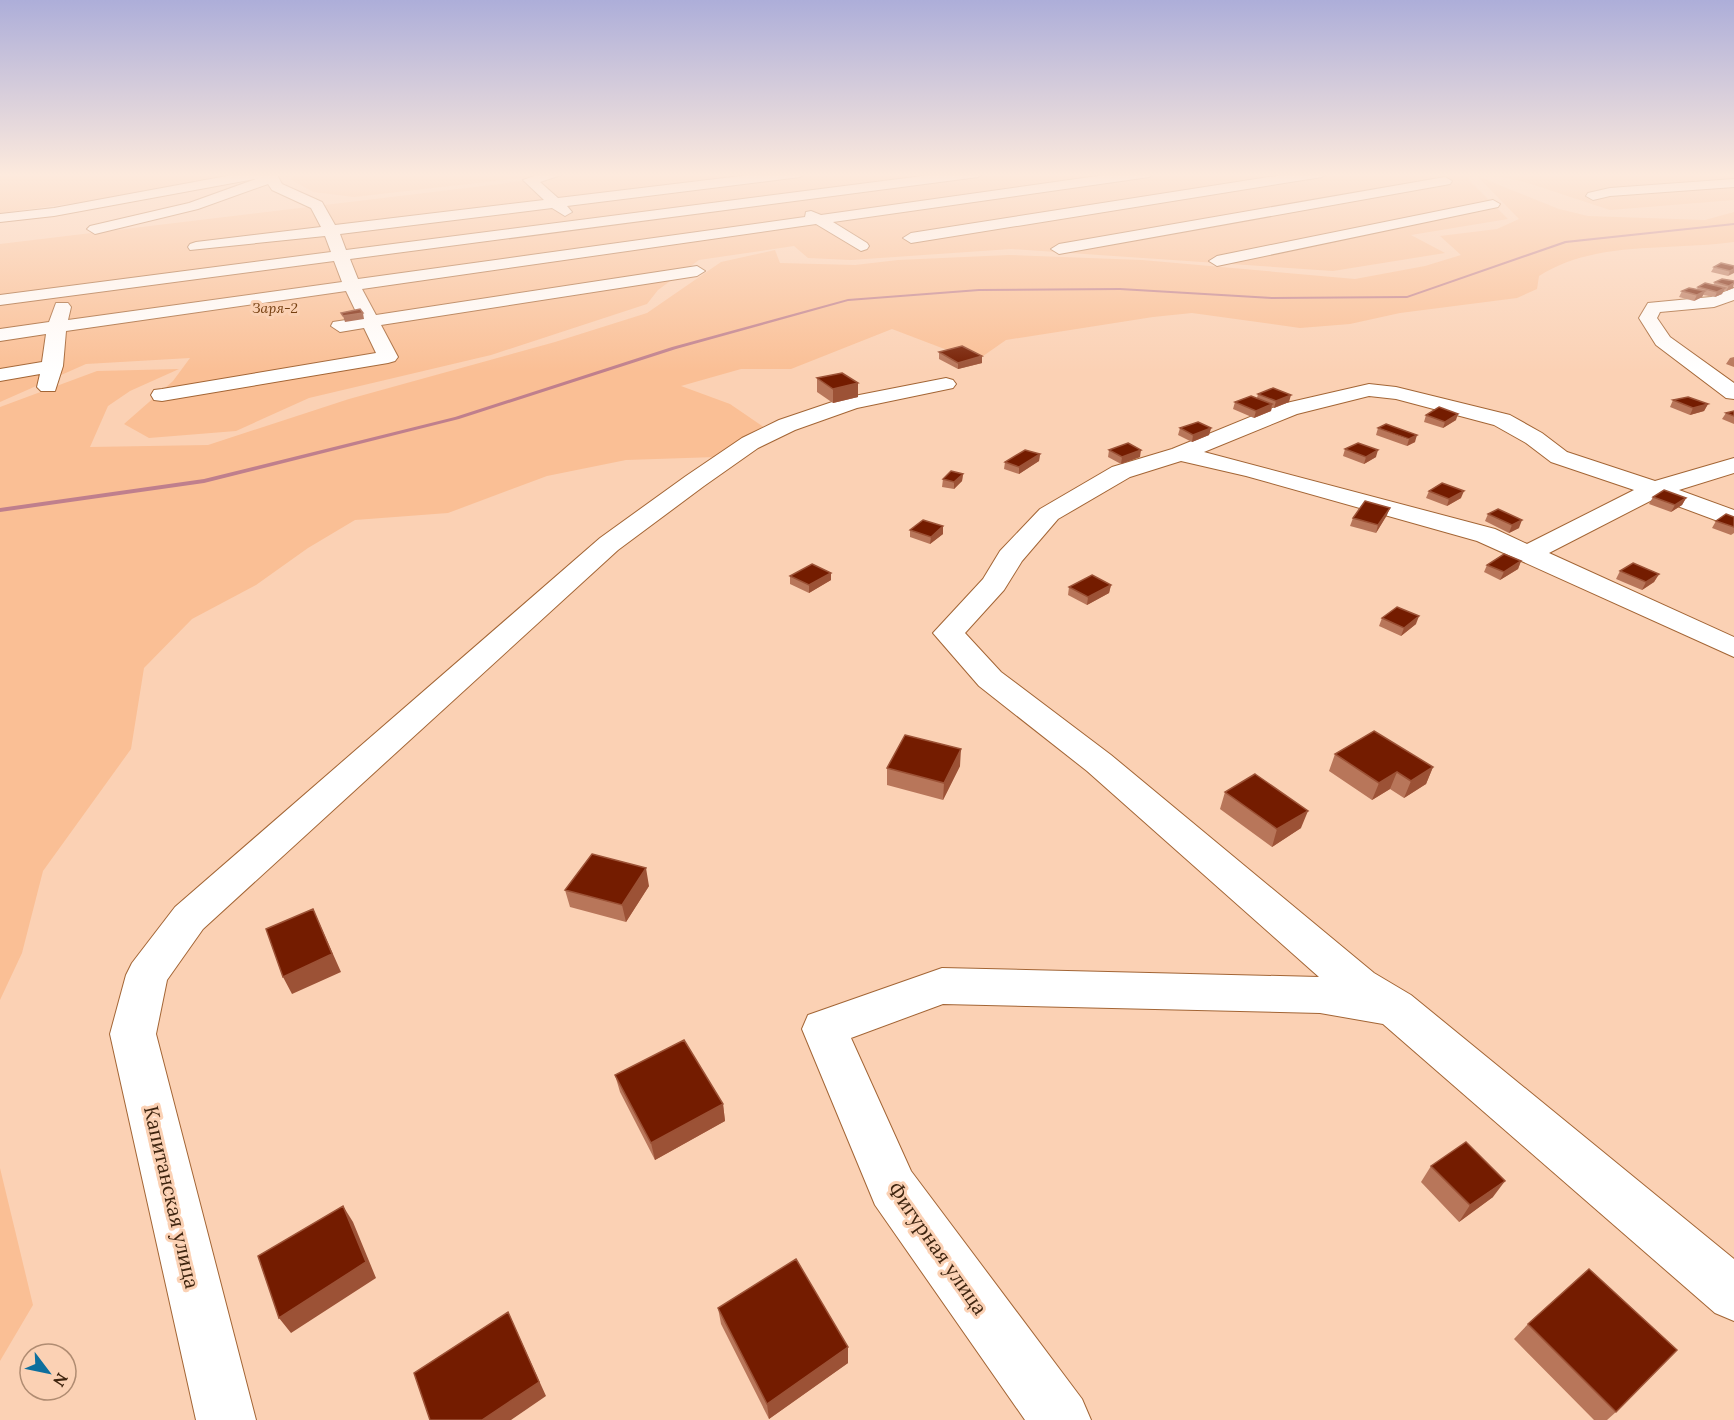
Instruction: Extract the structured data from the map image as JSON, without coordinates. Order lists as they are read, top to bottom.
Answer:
{
  "streets": {
    "street": ["Капитанская улица", "Фигурная улица"]
  },
  "parks": ["Заря-2"],
  "north": "bottom right"
}
